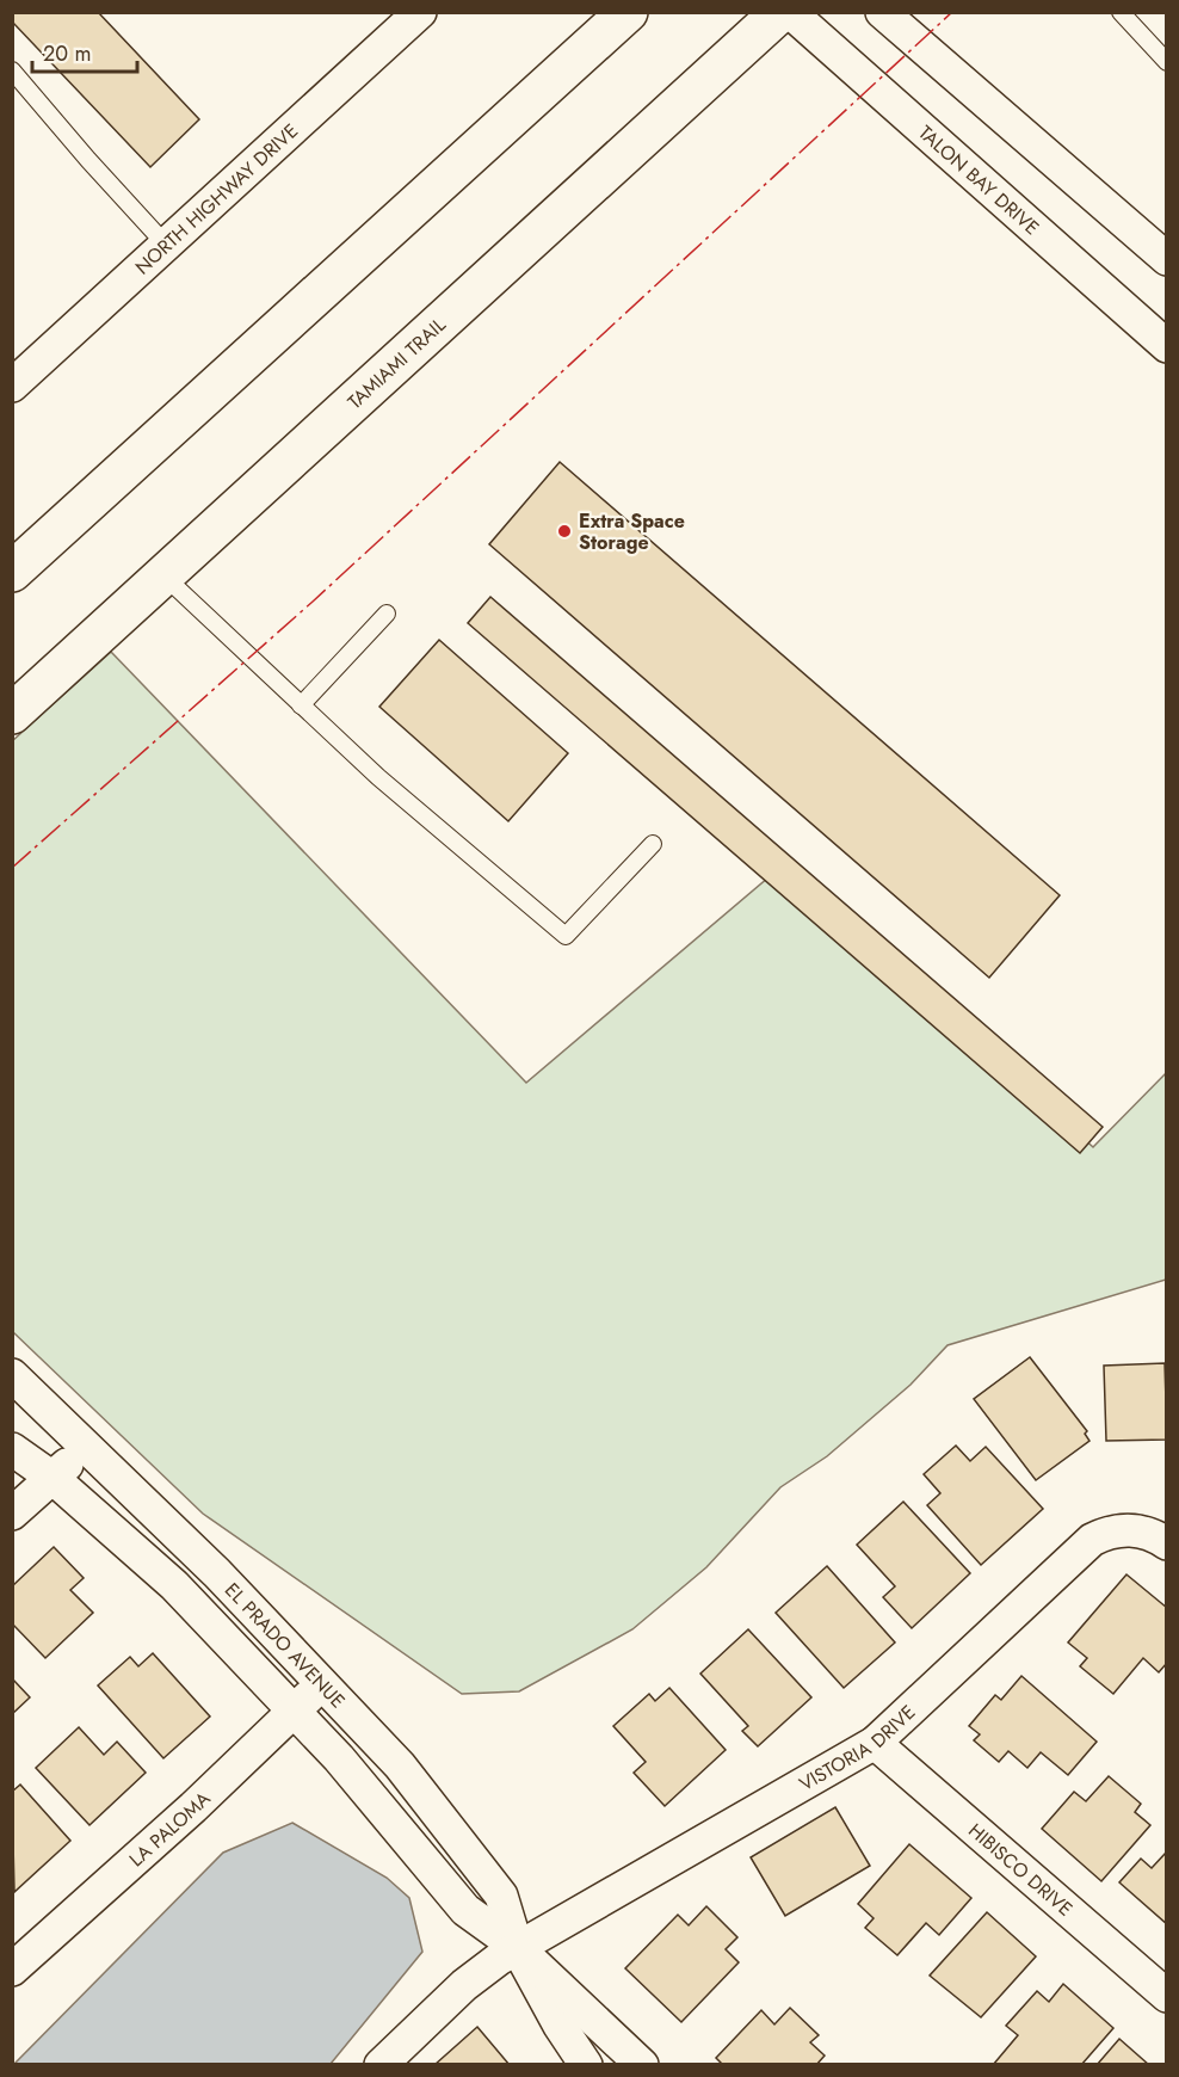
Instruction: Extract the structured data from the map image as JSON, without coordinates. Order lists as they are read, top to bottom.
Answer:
{
  "streets": {
    "main road": ["TAMIAMI TRAIL"],
    "street": [
      "TALON BAY DRIVE",
      "NORTH HIGHWAY DRIVE",
      "EL PRADO AVENUE",
      "VISTORIA DRIVE",
      "LA PALOMA",
      "HIBISCO DRIVE"
    ]
  },
  "crossings": [
    ["EL PRADO AVENUE", "VISTORIA DRIVE"],
    ["EL PRADO AVENUE", "LA PALOMA"],
    ["VISTORIA DRIVE", "HIBISCO DRIVE"]
  ],
  "places": ["Extra Space Storage"],
  "scale_bar": "20 m"
}
